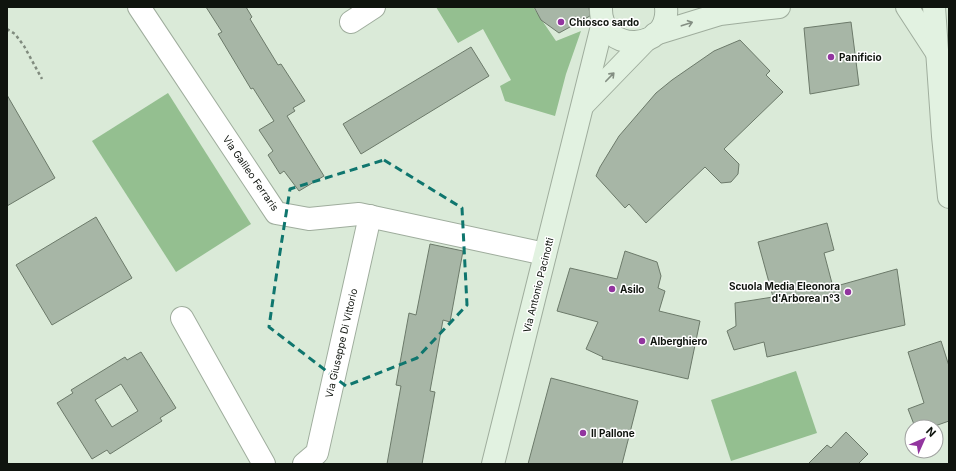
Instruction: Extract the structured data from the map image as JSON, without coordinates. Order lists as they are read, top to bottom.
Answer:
{
  "streets": {
    "street": ["Via Galileo Ferraris", "Via Antonio Pacinotti", "Via Giuseppe Di Vittorio"]
  },
  "crossings": [
    ["Via Galileo Ferraris", "Via Antonio Pacinotti"],
    ["Via Galileo Ferraris", "Via Giuseppe Di Vittorio"]
  ],
  "places": [
    "Chiosco sardo",
    "Panificio",
    "Asilo",
    "Scuola Media Eleonora d'Arborea n°3",
    "Alberghiero",
    "Il Pallone"
  ],
  "north": "top right"
}
